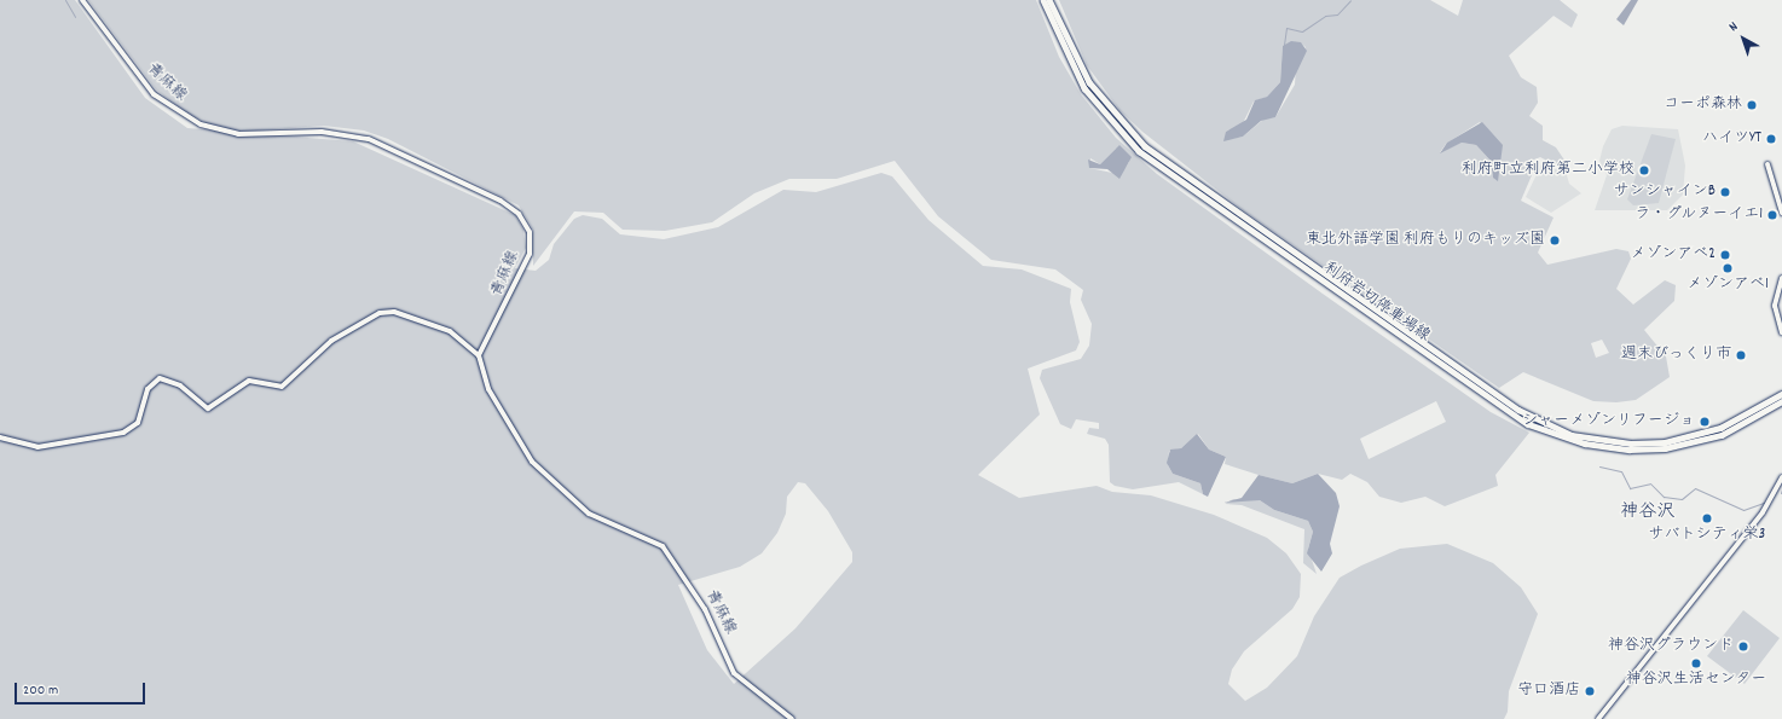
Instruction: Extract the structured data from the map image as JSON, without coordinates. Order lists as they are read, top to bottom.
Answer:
{
  "streets": {
    "main road": ["利府岩切停車場線"],
    "street": ["青麻線"]
  },
  "districts": ["神谷沢"],
  "places": [
    "コーポ森林",
    "ハイツYT",
    "利府町立利府第二小学校",
    "サンシャインB",
    "ラ・グルヌーイエ1",
    "東北外語学園 利府もりのキッズ園",
    "メゾンアベ2",
    "メゾンアベ1",
    "週末びっくり市",
    "シャーメゾンリフージョ",
    "サバトシティ栄3",
    "神谷沢グラウンド",
    "神谷沢生活センター",
    "守口酒店"
  ],
  "scale_bar": "200 m",
  "north": "top left"
}
